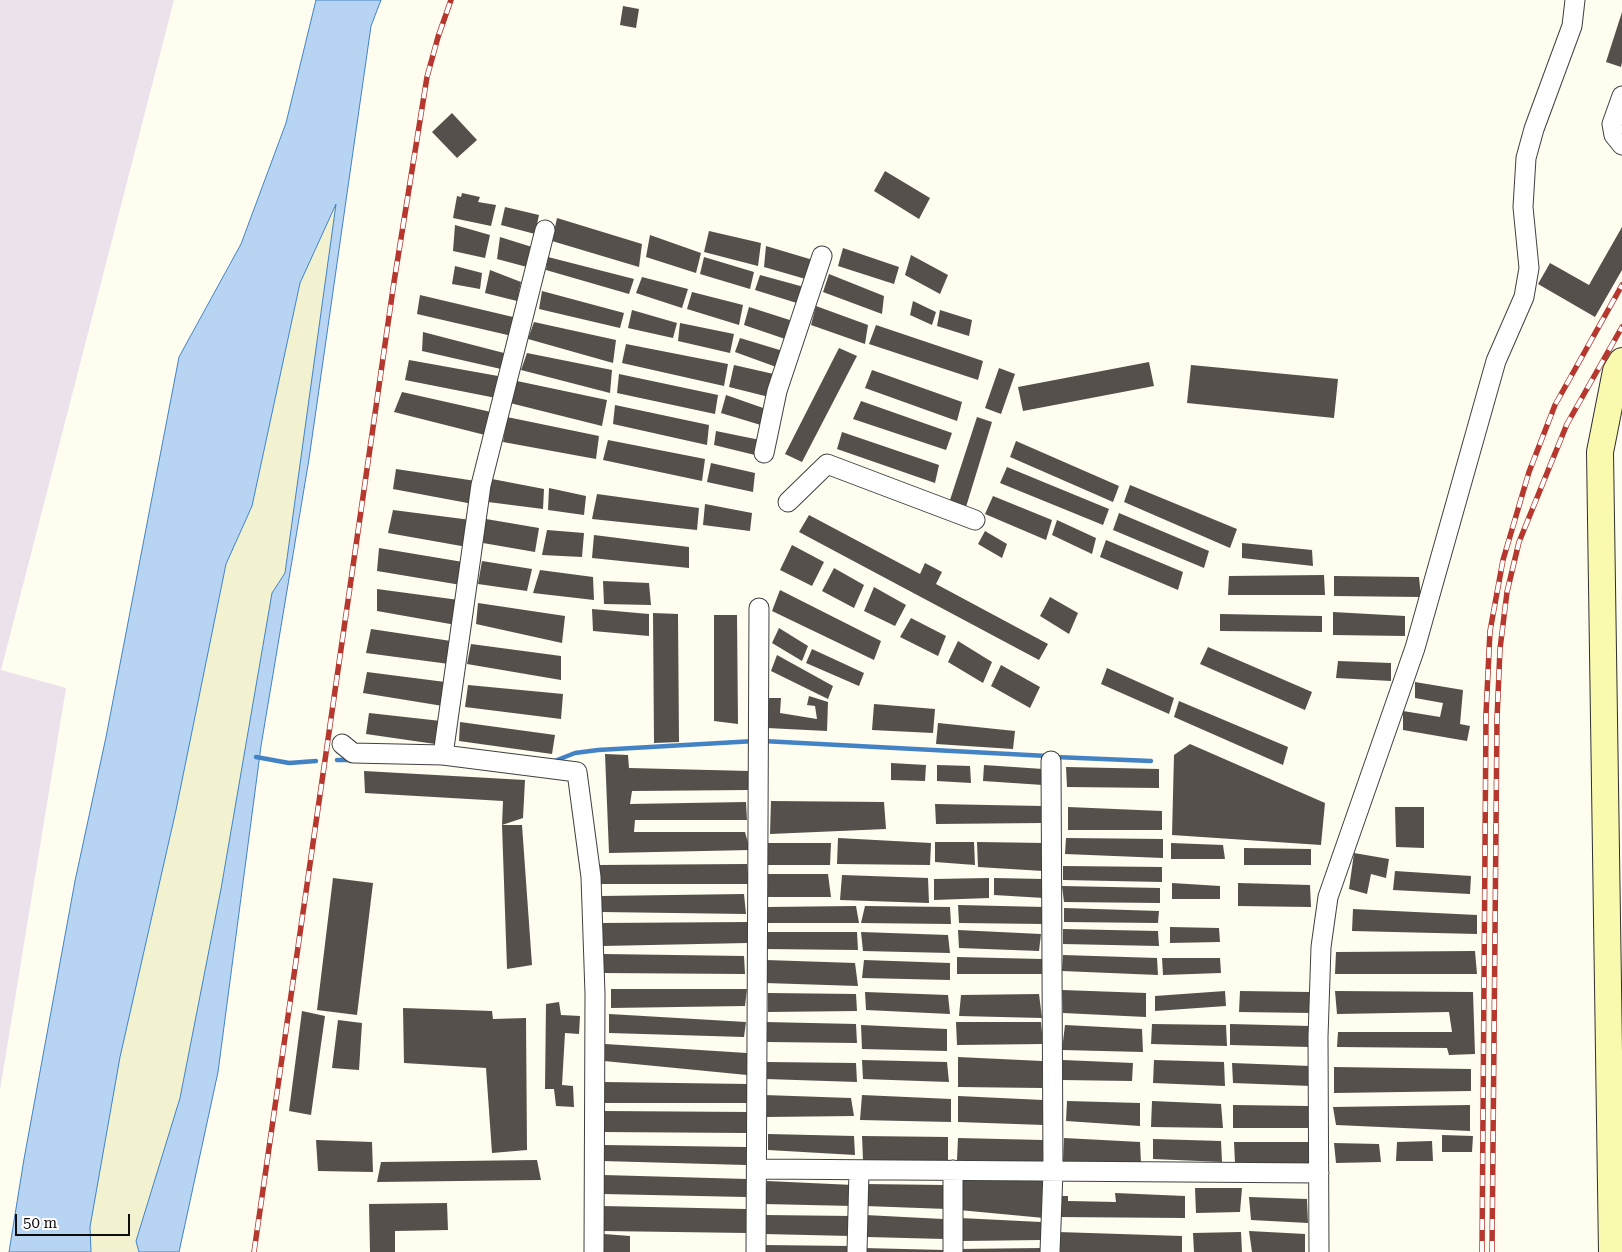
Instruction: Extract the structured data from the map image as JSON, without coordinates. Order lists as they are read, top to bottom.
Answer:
{
  "scale_bar": "50 m"
}
